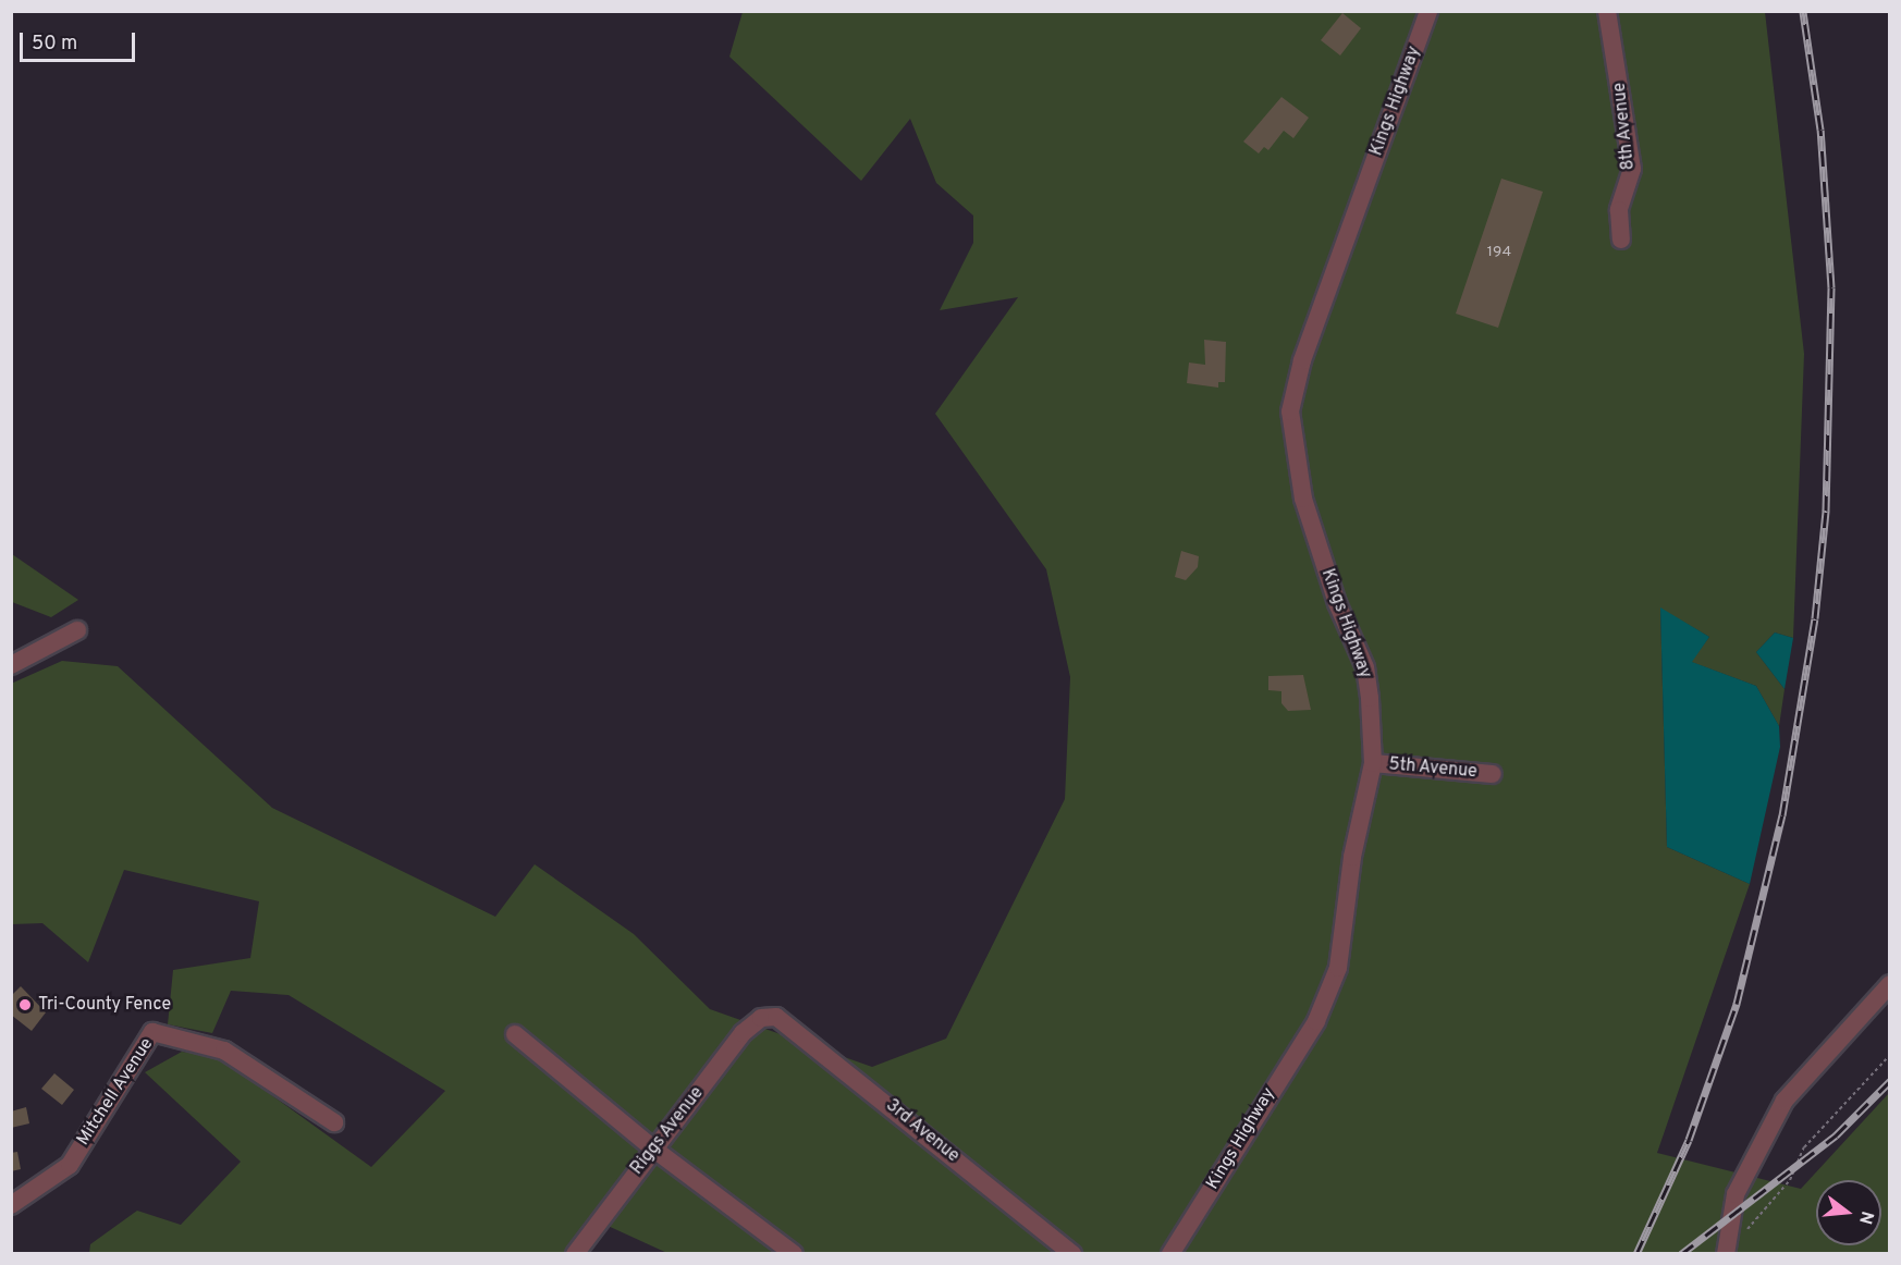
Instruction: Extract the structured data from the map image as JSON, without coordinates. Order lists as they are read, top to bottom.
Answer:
{
  "streets": {
    "street": [
      "Kings Highway",
      "8th Avenue",
      "5th Avenue",
      "Mitchell Avenue",
      "Riggs Avenue",
      "3rd Avenue"
    ]
  },
  "crossings": [
    ["Kings Highway", "5th Avenue"],
    ["Riggs Avenue", "3rd Avenue"]
  ],
  "places": ["Tri-County Fence"],
  "house_numbers": ["194"],
  "scale_bar": "50 m",
  "north": "right"
}
